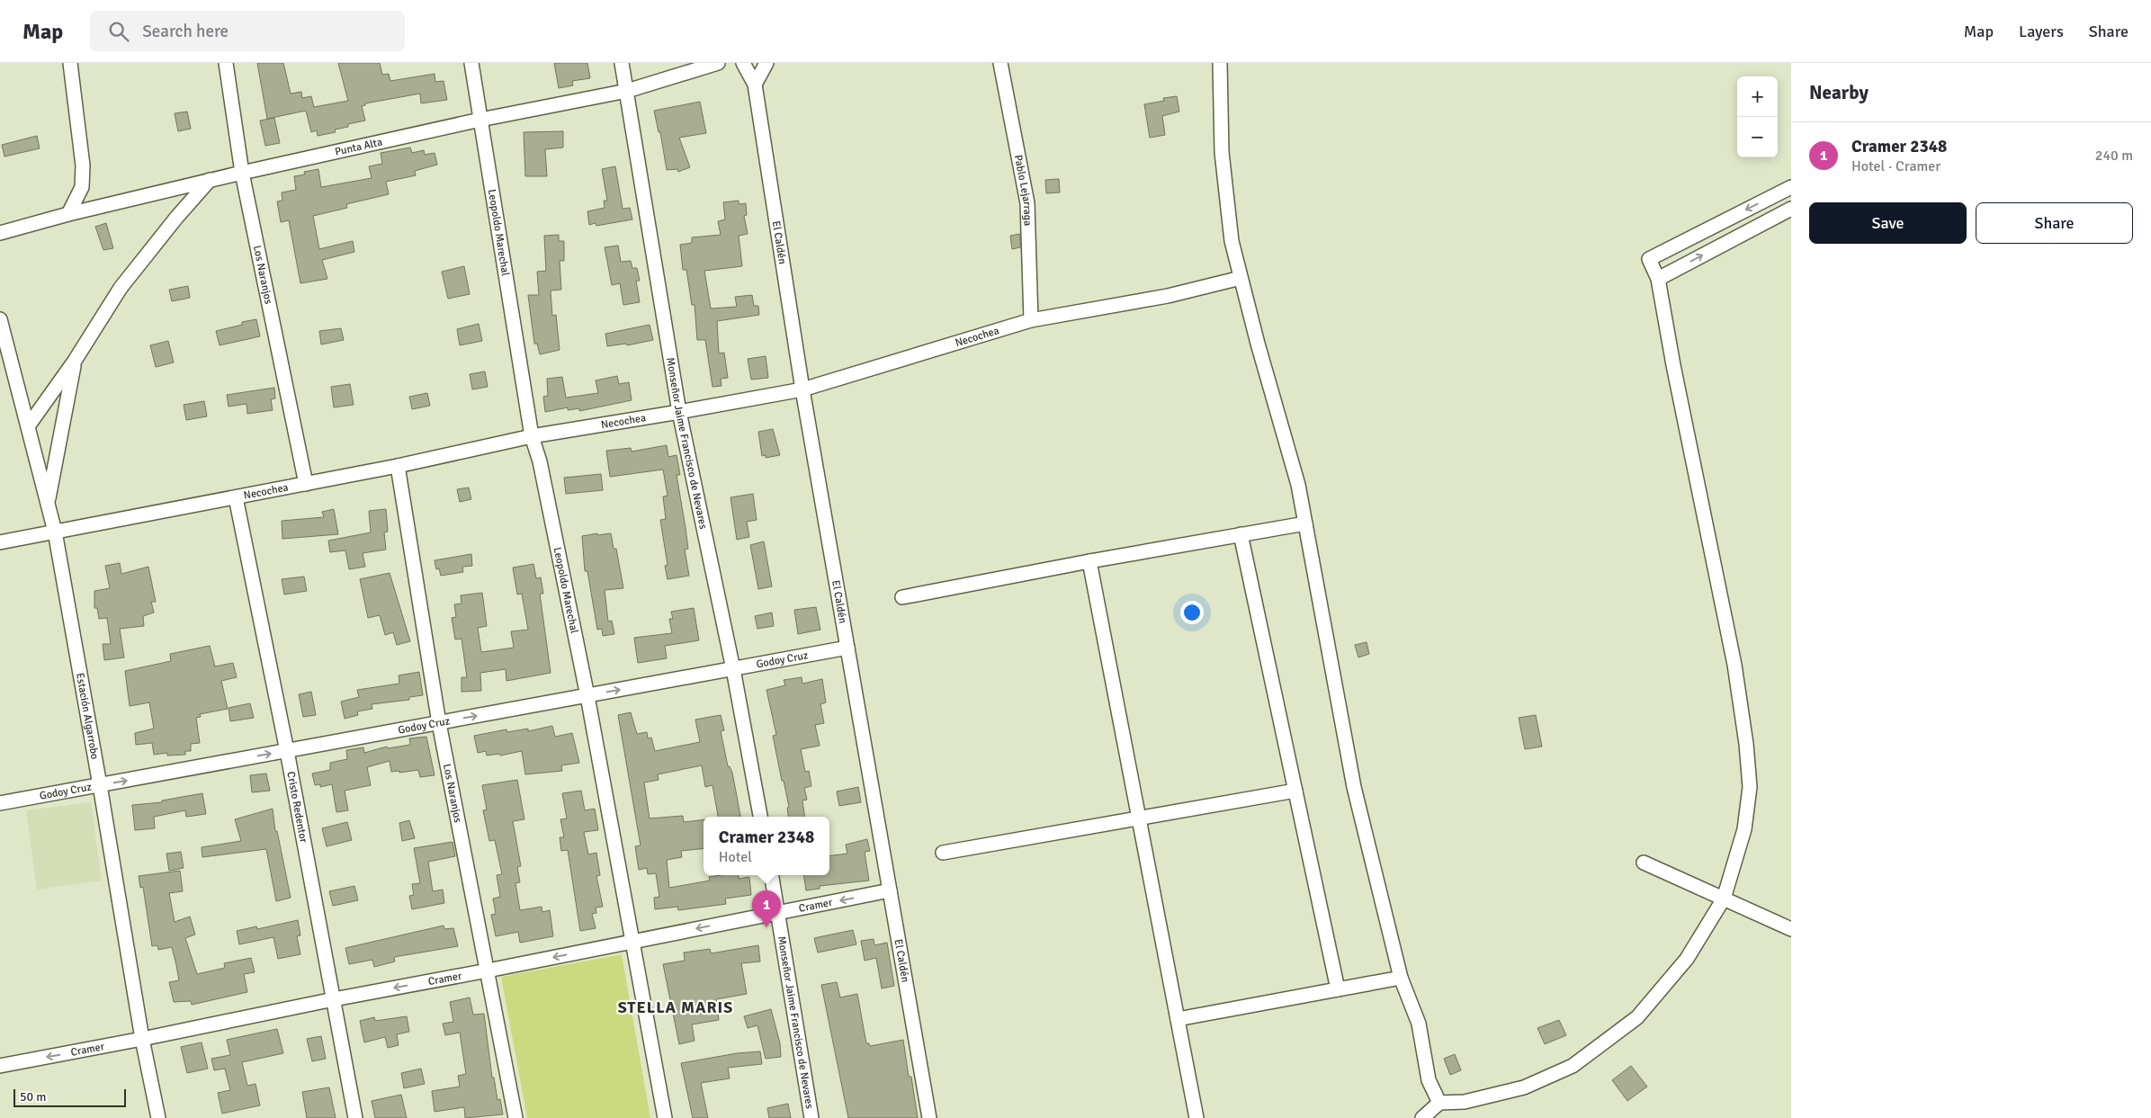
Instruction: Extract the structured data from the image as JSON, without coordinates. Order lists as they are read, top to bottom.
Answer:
{
  "streets": {
    "street": [
      "Punta Alta",
      "Pablo Lejarraga",
      "Leopoldo Marechal",
      "El Caldén",
      "Los Naranjos",
      "Necochea",
      "Monseñor Jaime Francisco de Nevares",
      "Godoy Cruz",
      "Estación Algarrobo",
      "Cristo Redentor",
      "Cramer"
    ]
  },
  "crossings": [
    ["Punta Alta", "Leopoldo Marechal"],
    ["Punta Alta", "Los Naranjos"],
    ["Punta Alta", "Monseñor Jaime Francisco de Nevares"],
    ["Pablo Lejarraga", "Necochea"],
    ["Leopoldo Marechal", "Necochea"],
    ["Leopoldo Marechal", "Godoy Cruz"],
    ["Leopoldo Marechal", "Cramer"],
    ["El Caldén", "Necochea"],
    ["El Caldén", "Godoy Cruz"],
    ["El Caldén", "Cramer"],
    ["Los Naranjos", "Necochea"],
    ["Los Naranjos", "Godoy Cruz"],
    ["Los Naranjos", "Cramer"],
    ["Necochea", "Monseñor Jaime Francisco de Nevares"],
    ["Necochea", "Estación Algarrobo"],
    ["Necochea", "Cristo Redentor"],
    ["Monseñor Jaime Francisco de Nevares", "Godoy Cruz"],
    ["Monseñor Jaime Francisco de Nevares", "Cramer"],
    ["Godoy Cruz", "Estación Algarrobo"],
    ["Godoy Cruz", "Cristo Redentor"],
    ["Estación Algarrobo", "Cramer"],
    ["Cristo Redentor", "Cramer"]
  ],
  "one_way": ["Godoy Cruz", "Cramer"],
  "districts": ["STELLA MARIS"],
  "scale_bar": "50 m",
  "page": {
    "header": "Map",
    "search": "Search here",
    "nav": ["Map", "Layers", "Share"],
    "heading": "Nearby",
    "map_buttons": ["+", "−"],
    "list": [
      {
        "mark": "1",
        "name": "Cramer 2348",
        "note": "Hotel · Cramer",
        "value": "240 m"
      }
    ],
    "buttons": ["Save", "Share"],
    "popup": ["Cramer 2348", "Hotel"],
    "pins": "1",
    "scale": "50 m"
  }
}
